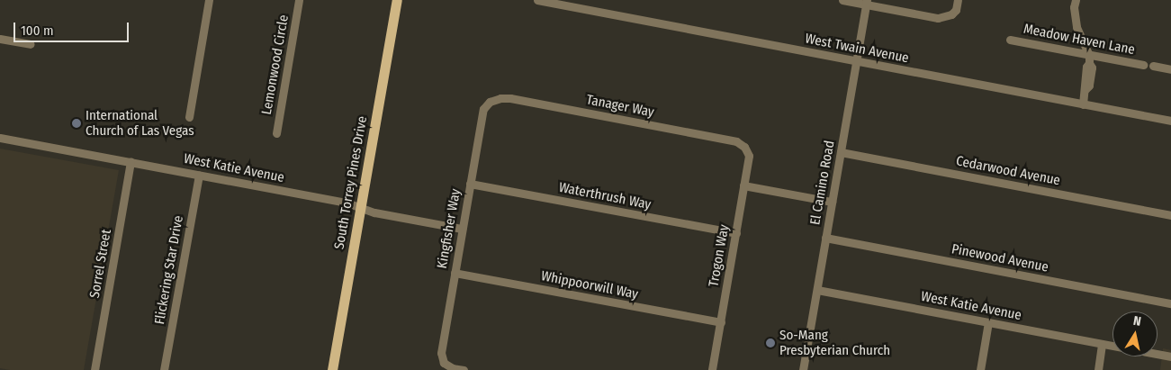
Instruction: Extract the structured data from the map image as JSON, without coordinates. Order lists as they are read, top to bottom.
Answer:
{
  "streets": {
    "main road": ["South Torrey Pines Drive"],
    "street": [
      "Meadow Haven Lane",
      "West Twain Avenue",
      "Lemonwood Circle",
      "Tanager Way",
      "West Katie Avenue",
      "Cedarwood Avenue",
      "El Camino Road",
      "Waterthrush Way",
      "Kingfisher Way",
      "Trogon Way",
      "Pinewood Avenue",
      "Sorrel Street",
      "Flickering Star Drive",
      "Whippoorwill Way"
    ]
  },
  "crossings": [
    ["West Twain Avenue", "El Camino Road"],
    ["Tanager Way", "Kingfisher Way"],
    ["Tanager Way", "Trogon Way"],
    ["West Katie Avenue", "South Torrey Pines Drive"],
    ["West Katie Avenue", "El Camino Road"],
    ["West Katie Avenue", "Kingfisher Way"],
    ["West Katie Avenue", "Sorrel Street"],
    ["West Katie Avenue", "Flickering Star Drive"],
    ["Cedarwood Avenue", "El Camino Road"],
    ["El Camino Road", "Pinewood Avenue"],
    ["Waterthrush Way", "Kingfisher Way"],
    ["Waterthrush Way", "Trogon Way"],
    ["Kingfisher Way", "Whippoorwill Way"],
    ["Trogon Way", "Whippoorwill Way"]
  ],
  "places": ["International Church of Las Vegas", "So-Mang Presbyterian Church"],
  "scale_bar": "100 m",
  "north": "top"
}
